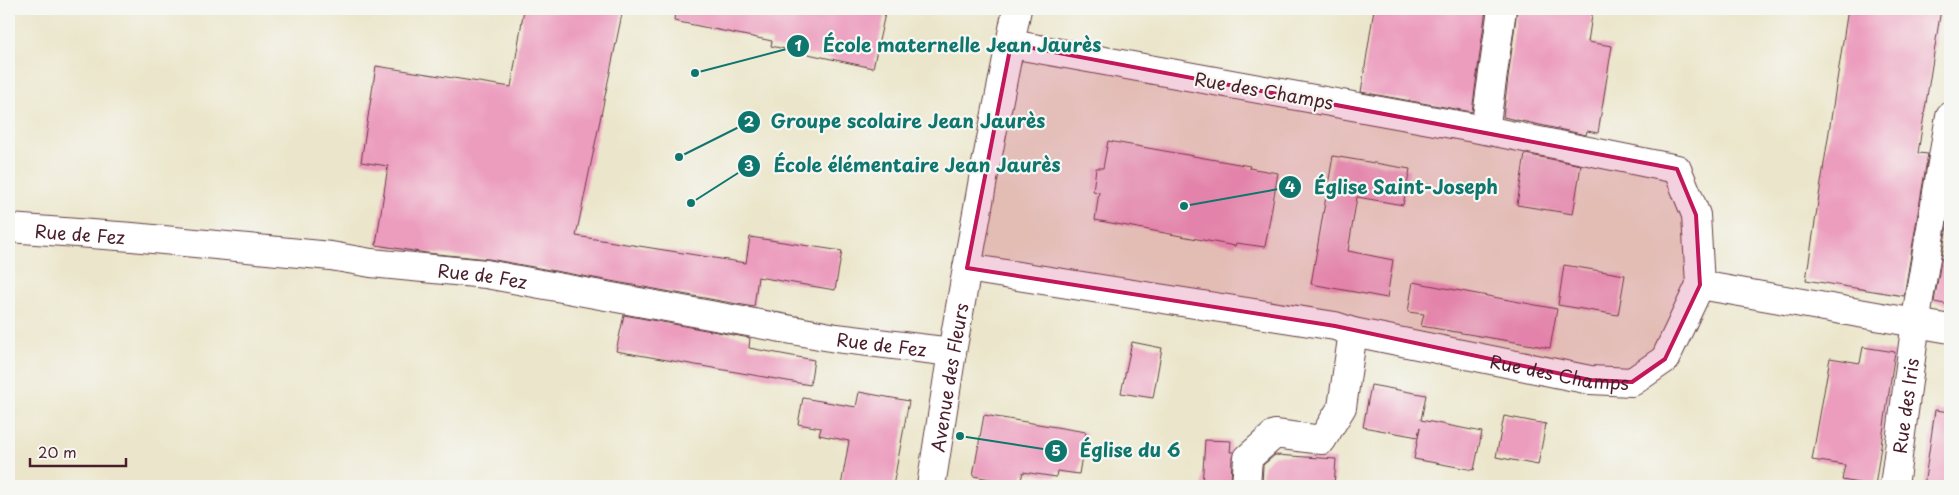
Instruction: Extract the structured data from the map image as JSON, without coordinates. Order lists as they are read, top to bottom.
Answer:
{
  "streets": {
    "street": [
      "Rue des Champs",
      "Rue de Fez",
      "Avenue des Fleurs",
      "Rue des Iris"
    ]
  },
  "crossings": [
    ["Rue des Champs", "Avenue des Fleurs"],
    ["Rue de Fez", "Avenue des Fleurs"]
  ],
  "places": [
    "École maternelle Jean Jaurès",
    "Groupe scolaire Jean Jaurès",
    "École élémentaire Jean Jaurès",
    "Église Saint-Joseph",
    "Église du 6"
  ],
  "scale_bar": "20 m"
}
